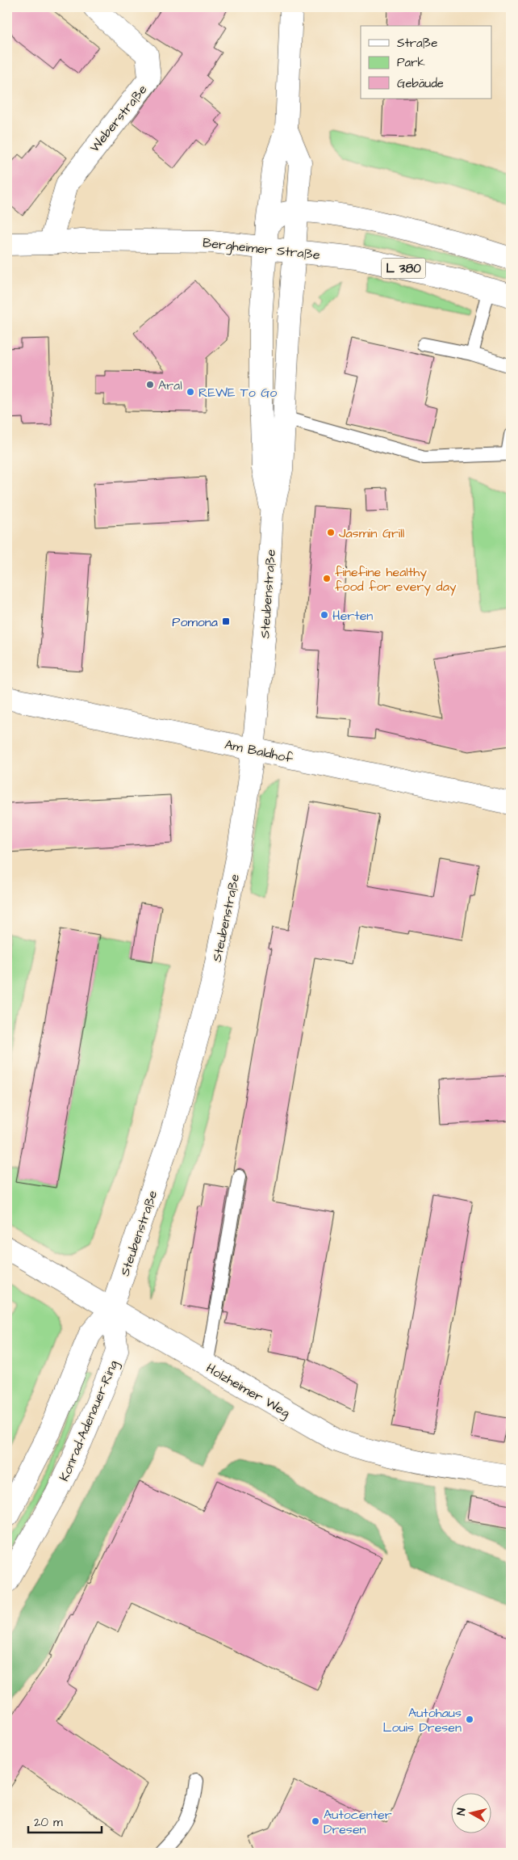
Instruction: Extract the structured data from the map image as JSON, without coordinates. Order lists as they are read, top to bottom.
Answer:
{
  "streets": {
    "main road": [
      "Weberstraße",
      "Bergheimer Straße",
      "L 380",
      "Steubenstraße",
      "Am Baldhof",
      "Holzheimer Weg",
      "Konrad-Adenauer-Ring"
    ]
  },
  "crossings": [
    ["Weberstraße", "Bergheimer Straße"],
    ["Bergheimer Straße", "Steubenstraße"],
    ["Steubenstraße", "Am Baldhof"],
    ["Steubenstraße", "Holzheimer Weg"],
    ["Steubenstraße", "Konrad-Adenauer-Ring"],
    ["Holzheimer Weg", "Konrad-Adenauer-Ring"]
  ],
  "places": {
    "other": [
      "Aral",
      "REWE To Go",
      "Jasmin Grill",
      "finefine healthy food for every day",
      "Herten",
      "Autohaus Louis Dresen",
      "Autocenter Dresen"
    ],
    "transit": ["Pomona"]
  },
  "legend": ["Straße", "Park", "Gebäude"],
  "scale_bar": "20 m",
  "north": "left"
}
